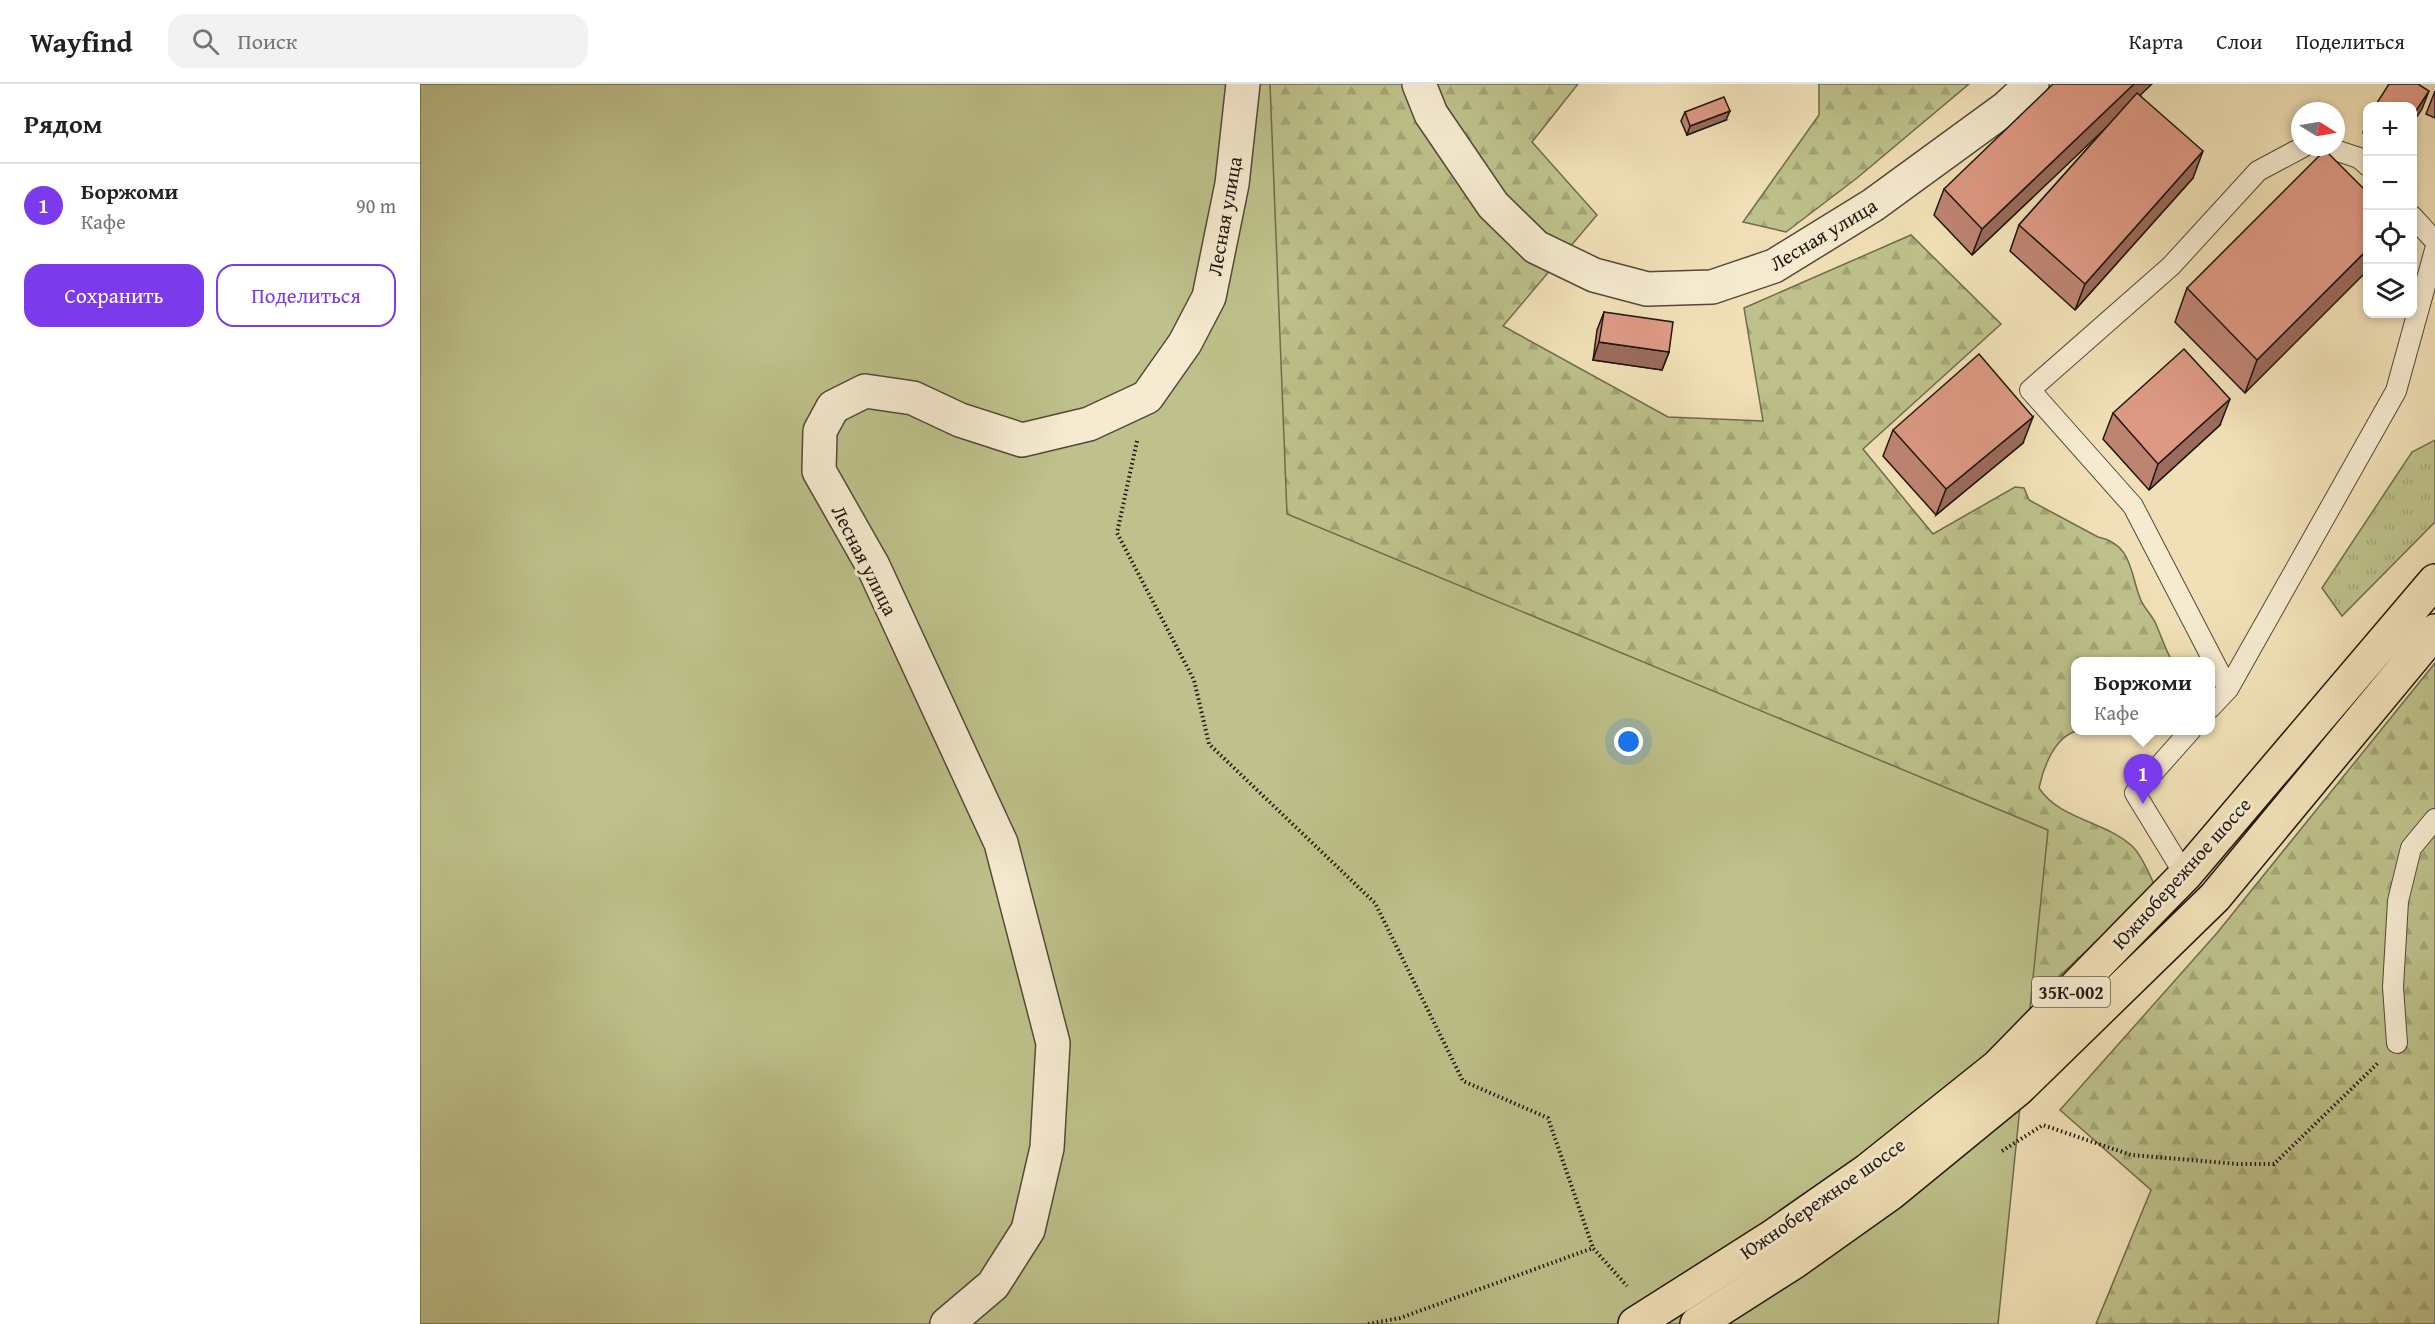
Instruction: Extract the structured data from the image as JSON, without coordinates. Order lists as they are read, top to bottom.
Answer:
{
  "streets": {
    "highway": ["Южнобережное шоссе", "35К-002"],
    "street": ["Лесная улица"]
  },
  "north": "right",
  "page": {
    "header": "Wayfind",
    "search": "Поиск",
    "nav": ["Карта", "Слои", "Поделиться"],
    "heading": "Рядом",
    "map_buttons": ["+", "−"],
    "list": [
      {
        "mark": "1",
        "name": "Боржоми",
        "note": "Кафе",
        "value": "90 m"
      }
    ],
    "buttons": ["Сохранить", "Поделиться"],
    "popup": ["Боржоми", "Кафе"],
    "pins": "1"
  }
}
